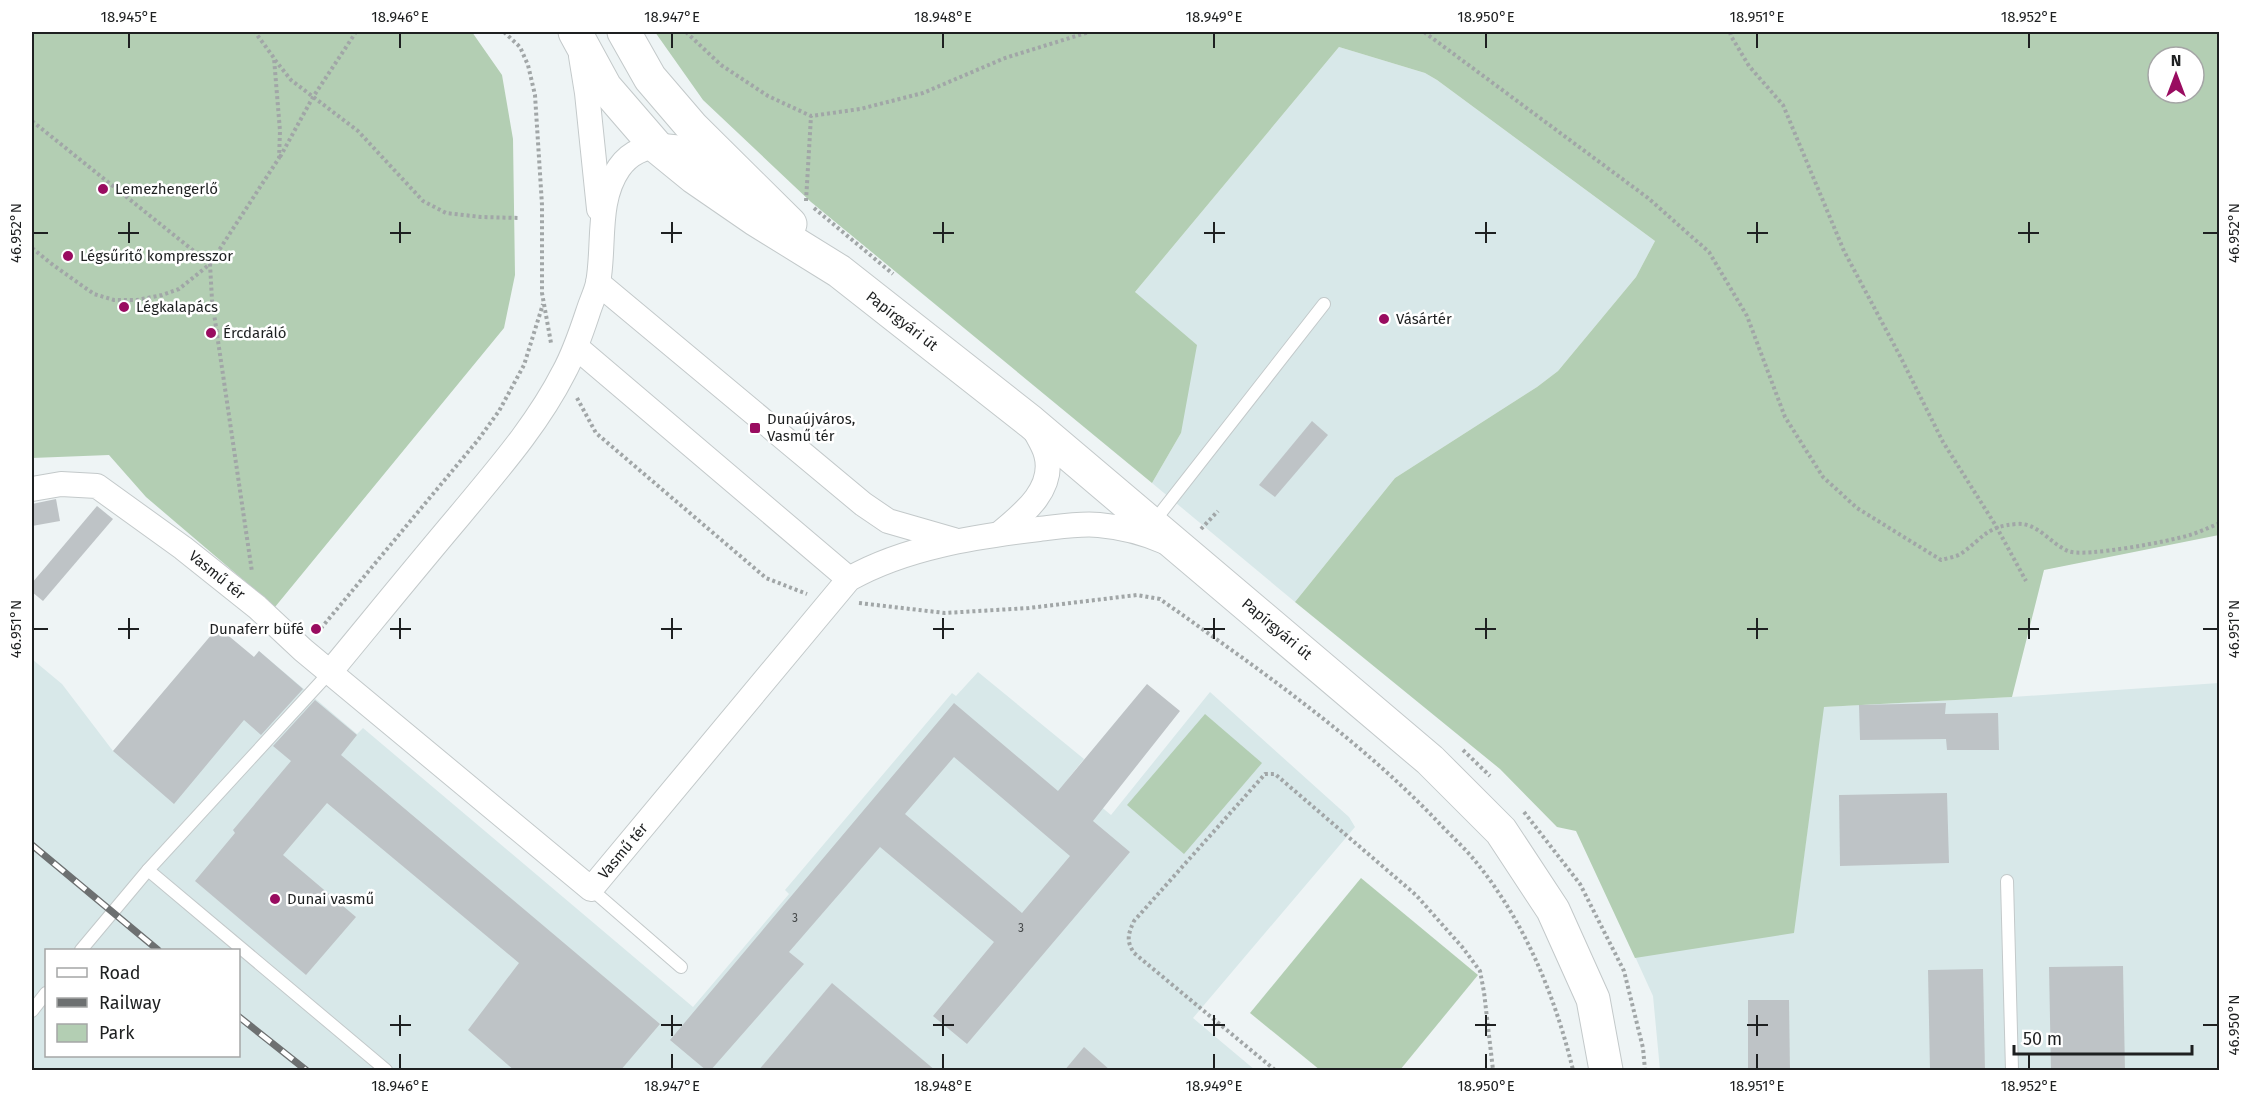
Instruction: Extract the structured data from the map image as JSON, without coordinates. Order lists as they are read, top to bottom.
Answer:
{
  "streets": {
    "street": ["Papírgyári út", "Vasmű tér"]
  },
  "crossings": [
    ["Papírgyári út", "Vasmű tér"]
  ],
  "places": {
    "other": [
      "Lemezhengerlő",
      "Légsűrítő kompresszor",
      "Légkalapács",
      "Vásártér",
      "Ércdaráló",
      "Dunaferr büfé",
      "Dunai vasmű"
    ],
    "transit": ["Dunaújváros, Vasmű tér"]
  },
  "house_numbers": ["3", "3"],
  "legend": ["Road", "Railway", "Park"],
  "scale_bar": "50 m",
  "north": "top",
  "coordinates": [
    "18.945°E",
    "18.946°E",
    "18.947°E",
    "18.948°E",
    "18.949°E",
    "18.950°E",
    "18.951°E",
    "18.952°E",
    "46.952°N",
    "46.951°N",
    "46.950°N"
  ]
}
